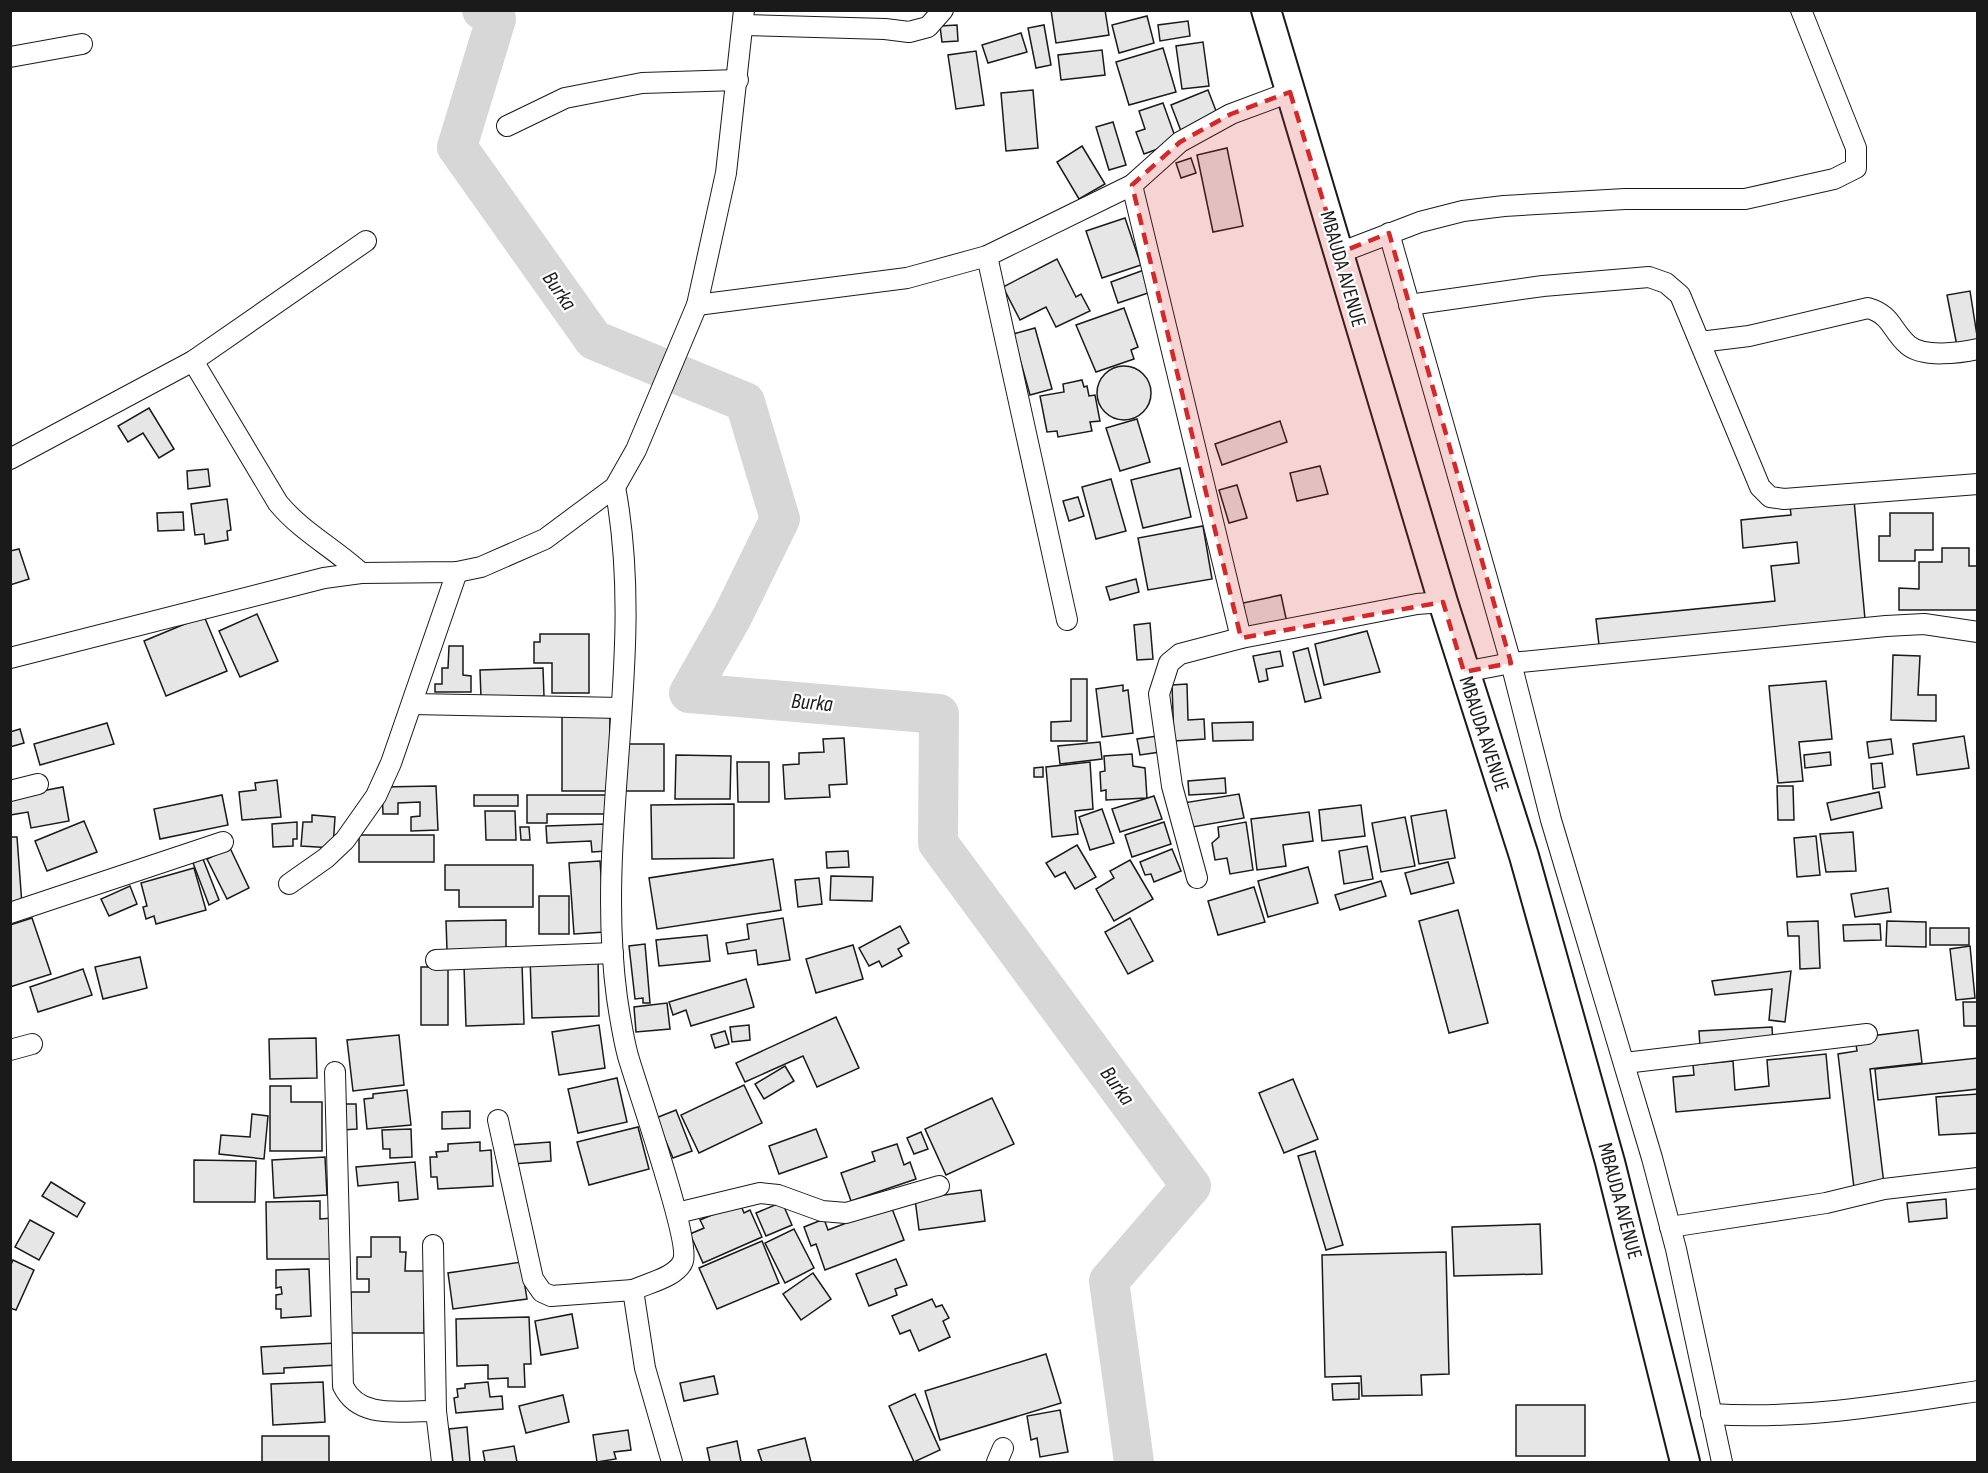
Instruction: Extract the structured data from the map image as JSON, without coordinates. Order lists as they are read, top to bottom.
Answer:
{
  "streets": {
    "street": ["MBAUDA AVENUE"]
  },
  "water": ["Burka"]
}
